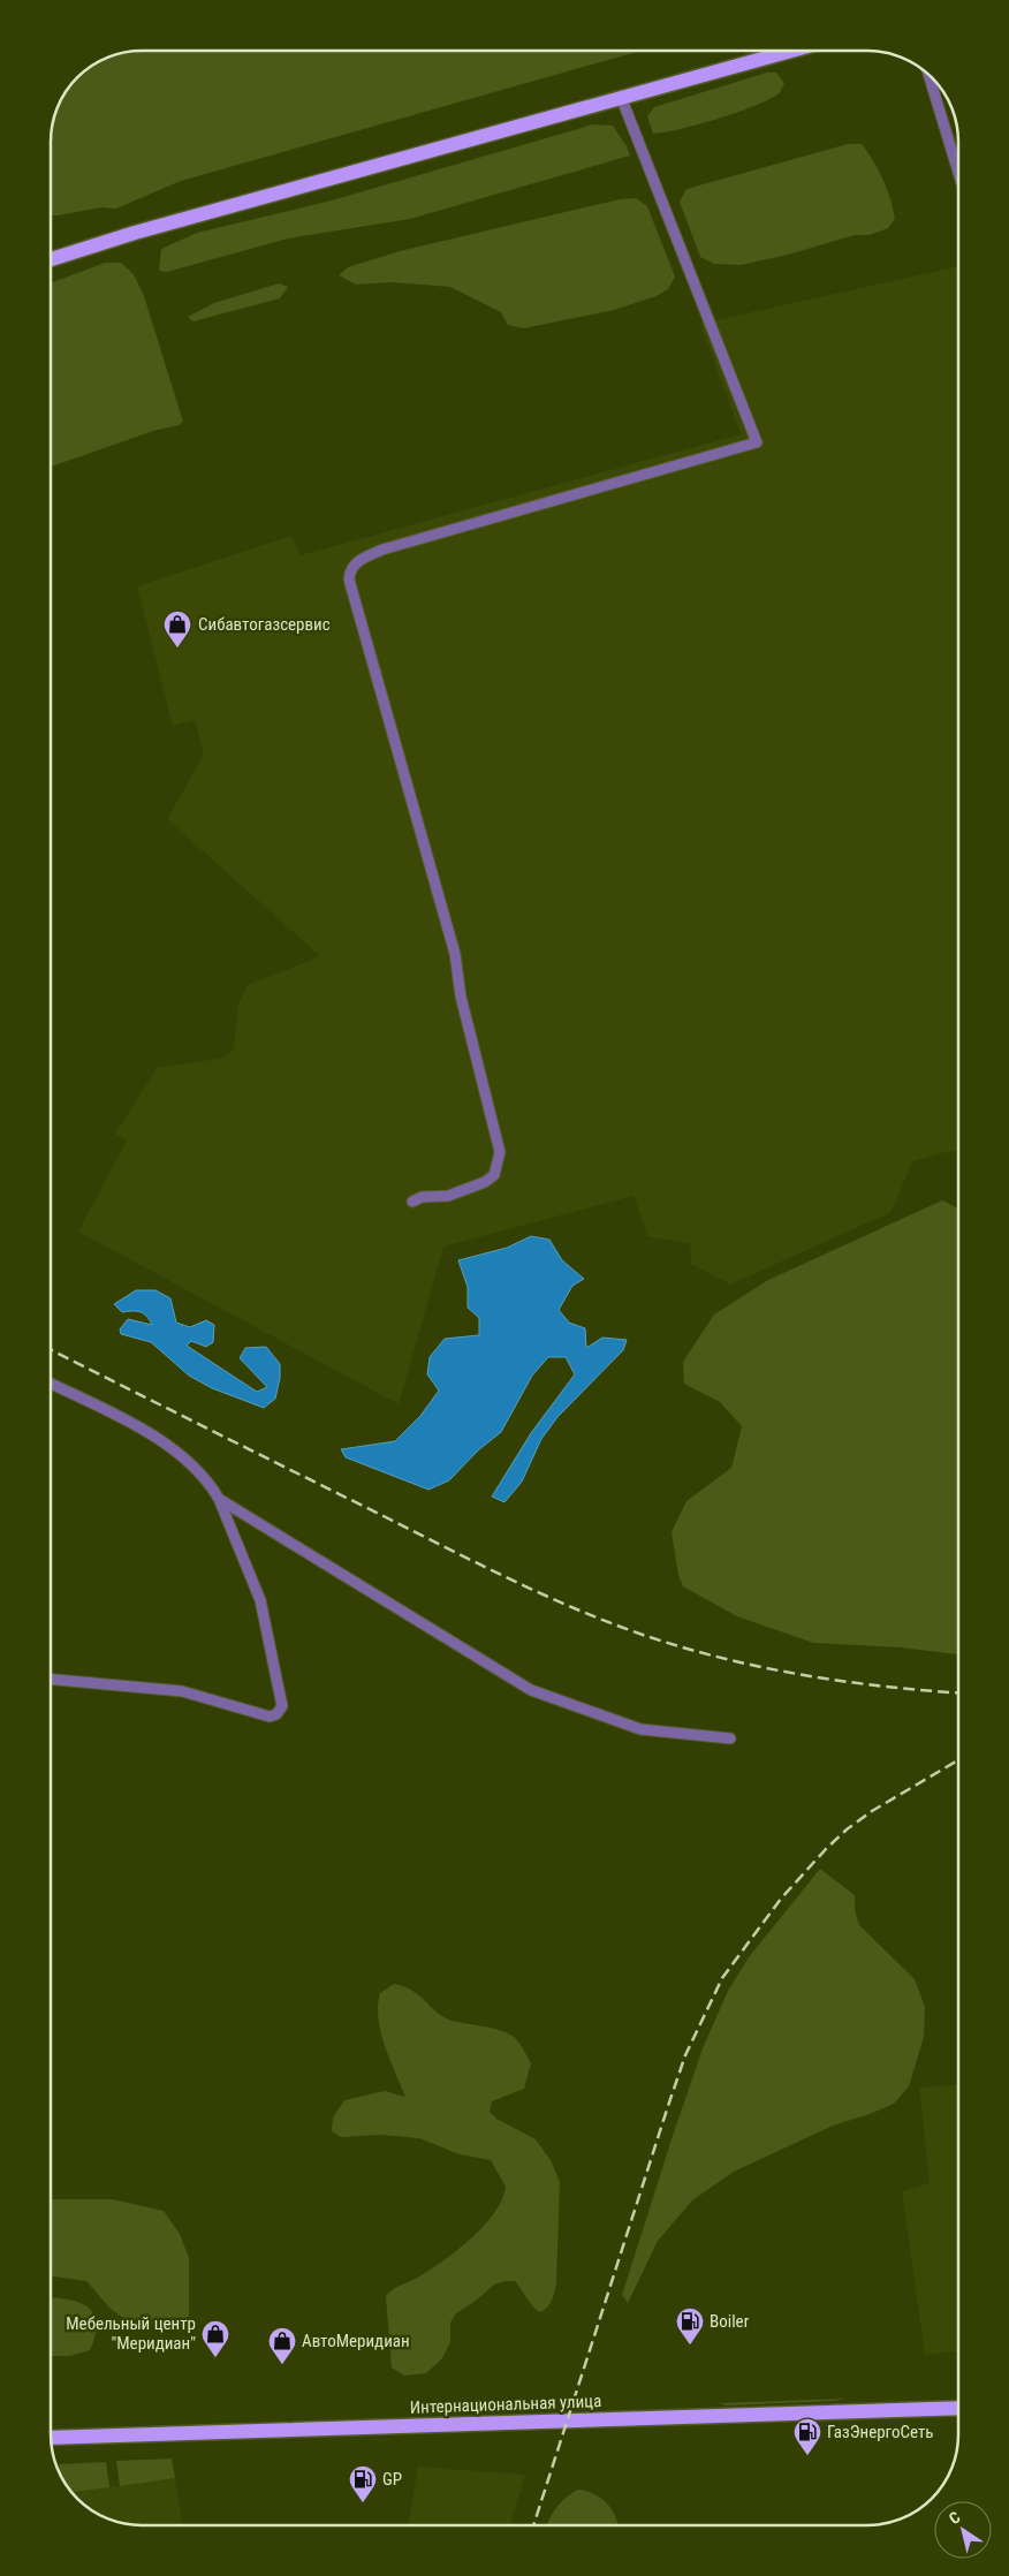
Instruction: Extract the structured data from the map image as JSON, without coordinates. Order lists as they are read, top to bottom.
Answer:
{
  "streets": {
    "main road": ["Интернациональная улица"]
  },
  "places": {
    "shop": ["Сибавтогазсервис", "Мебельный центр \"Меридиан\"", "АвтоМеридиан"],
    "fuel station": ["Boiler", "ГазЭнергоСеть", "GP"]
  },
  "north": "top left"
}
